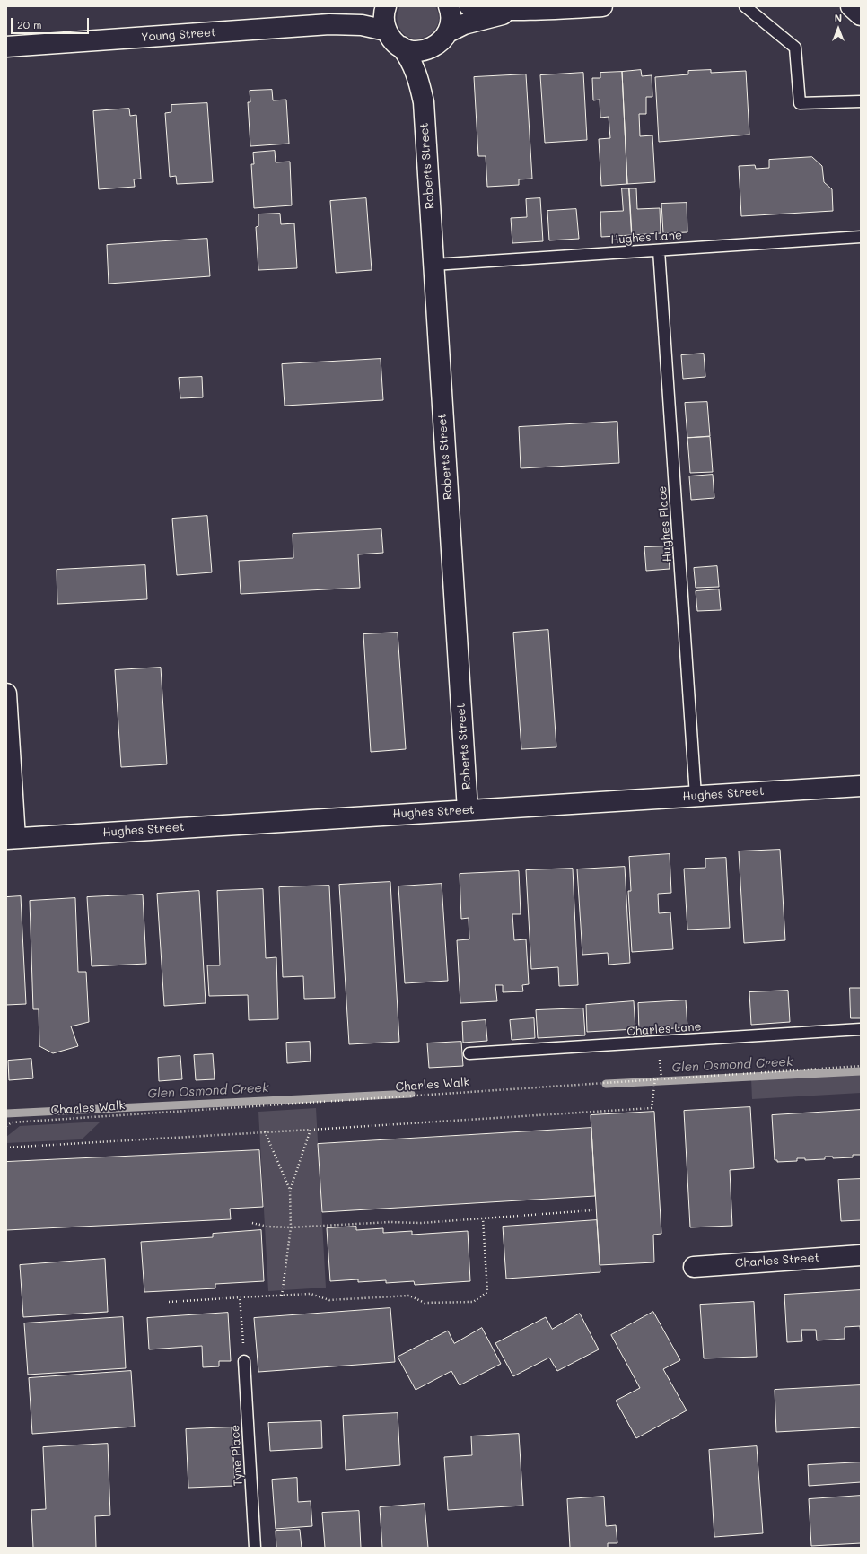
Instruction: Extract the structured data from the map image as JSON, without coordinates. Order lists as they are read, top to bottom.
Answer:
{
  "streets": {
    "street": [
      "Young Street",
      "Roberts Street",
      "Hughes Street",
      "Charles Street"
    ],
    "lane": [
      "Hughes Lane",
      "Hughes Place",
      "Charles Lane",
      "Tyne Place"
    ],
    "path": ["Charles Walk"]
  },
  "crossings": [
    ["Young Street", "Roberts Street"],
    ["Roberts Street", "Hughes Lane"],
    ["Roberts Street", "Hughes Street"],
    ["Hughes Lane", "Hughes Place"],
    ["Hughes Place", "Hughes Street"]
  ],
  "water": ["Glen Osmond Creek"],
  "scale_bar": "20 m",
  "north": "top"
}
